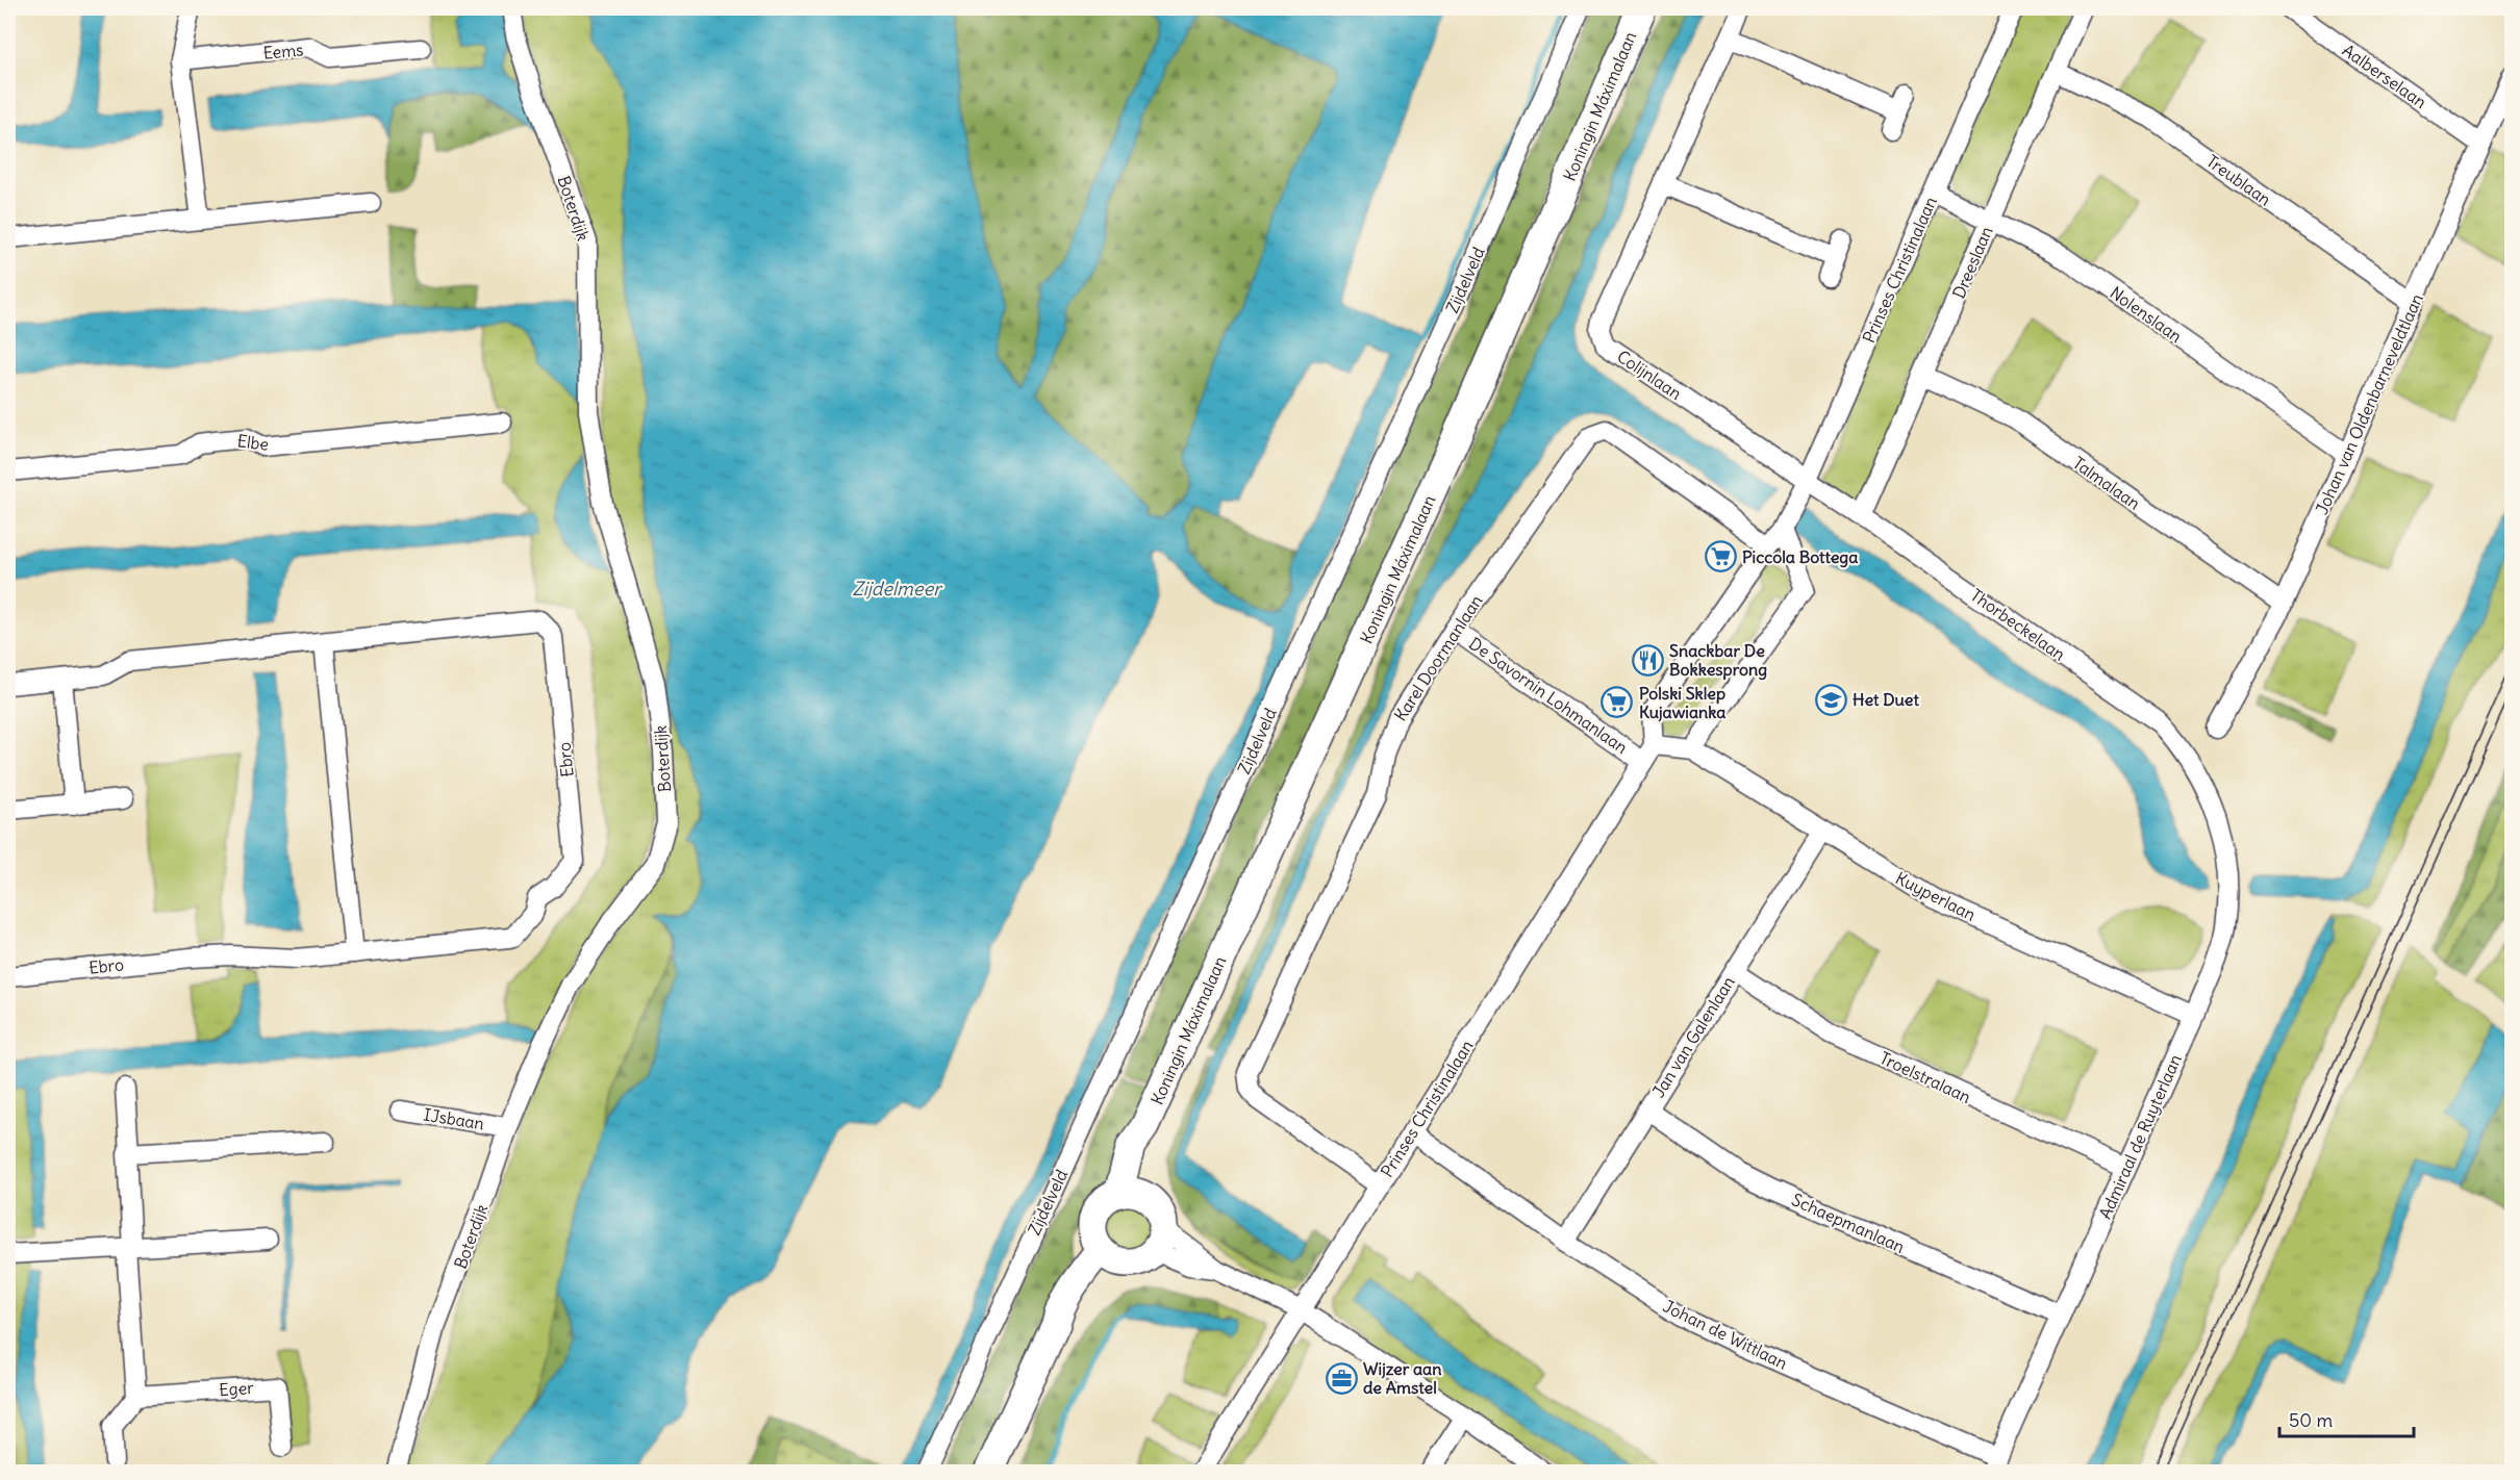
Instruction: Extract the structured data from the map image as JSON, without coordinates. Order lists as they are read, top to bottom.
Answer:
{
  "streets": {
    "street": [
      "Eems",
      "Aalberselaan",
      "Koningin Máximalaan",
      "Treublaan",
      "Boterdijk",
      "Dreeslaan",
      "Prinses Christinalaan",
      "Zijdelveld",
      "Nolenslaan",
      "Colijnlaan",
      "Johan van Oldenbarneveldtlaan",
      "Elbe",
      "Talmalaan",
      "Thorbeckelaan",
      "Karel Doormanlaan",
      "De Savornin Lohmanlaan",
      "Ebro",
      "Kuyperlaan",
      "Jan van Galenlaan",
      "Troelstralaan",
      "IJsbaan",
      "Admiraal de Ruyterlaan",
      "Schaepmanlaan",
      "Johan de Wittlaan",
      "Eger"
    ]
  },
  "crossings": [
    ["Aalberselaan", "Johan van Oldenbarneveldtlaan"],
    ["Treublaan", "Dreeslaan"],
    ["Treublaan", "Johan van Oldenbarneveldtlaan"],
    ["Boterdijk", "IJsbaan"],
    ["Dreeslaan", "Nolenslaan"],
    ["Dreeslaan", "Talmalaan"],
    ["Dreeslaan", "Thorbeckelaan"],
    ["Prinses Christinalaan", "Nolenslaan"],
    ["Prinses Christinalaan", "Colijnlaan"],
    ["Prinses Christinalaan", "Thorbeckelaan"],
    ["Prinses Christinalaan", "Karel Doormanlaan"],
    ["Prinses Christinalaan", "De Savornin Lohmanlaan"],
    ["Prinses Christinalaan", "Johan de Wittlaan"],
    ["Nolenslaan", "Johan van Oldenbarneveldtlaan"],
    ["Colijnlaan", "Thorbeckelaan"],
    ["Johan van Oldenbarneveldtlaan", "Talmalaan"],
    ["Thorbeckelaan", "Admiraal de Ruyterlaan"],
    ["Karel Doormanlaan", "De Savornin Lohmanlaan"],
    ["Kuyperlaan", "Jan van Galenlaan"],
    ["Kuyperlaan", "Admiraal de Ruyterlaan"],
    ["Jan van Galenlaan", "Troelstralaan"],
    ["Jan van Galenlaan", "Schaepmanlaan"],
    ["Jan van Galenlaan", "Johan de Wittlaan"],
    ["Troelstralaan", "Admiraal de Ruyterlaan"],
    ["Admiraal de Ruyterlaan", "Schaepmanlaan"],
    ["Admiraal de Ruyterlaan", "Johan de Wittlaan"]
  ],
  "water": ["Zijdelmeer"],
  "places": {
    "supermarket": ["Piccola Bottega", "Polski Sklep Kujawianka"],
    "restaurant": ["Snackbar De Bokkesprong"],
    "school or university": ["Het Duet"],
    "office": ["Wijzer aan de Amstel"]
  },
  "scale_bar": "50 m"
}
